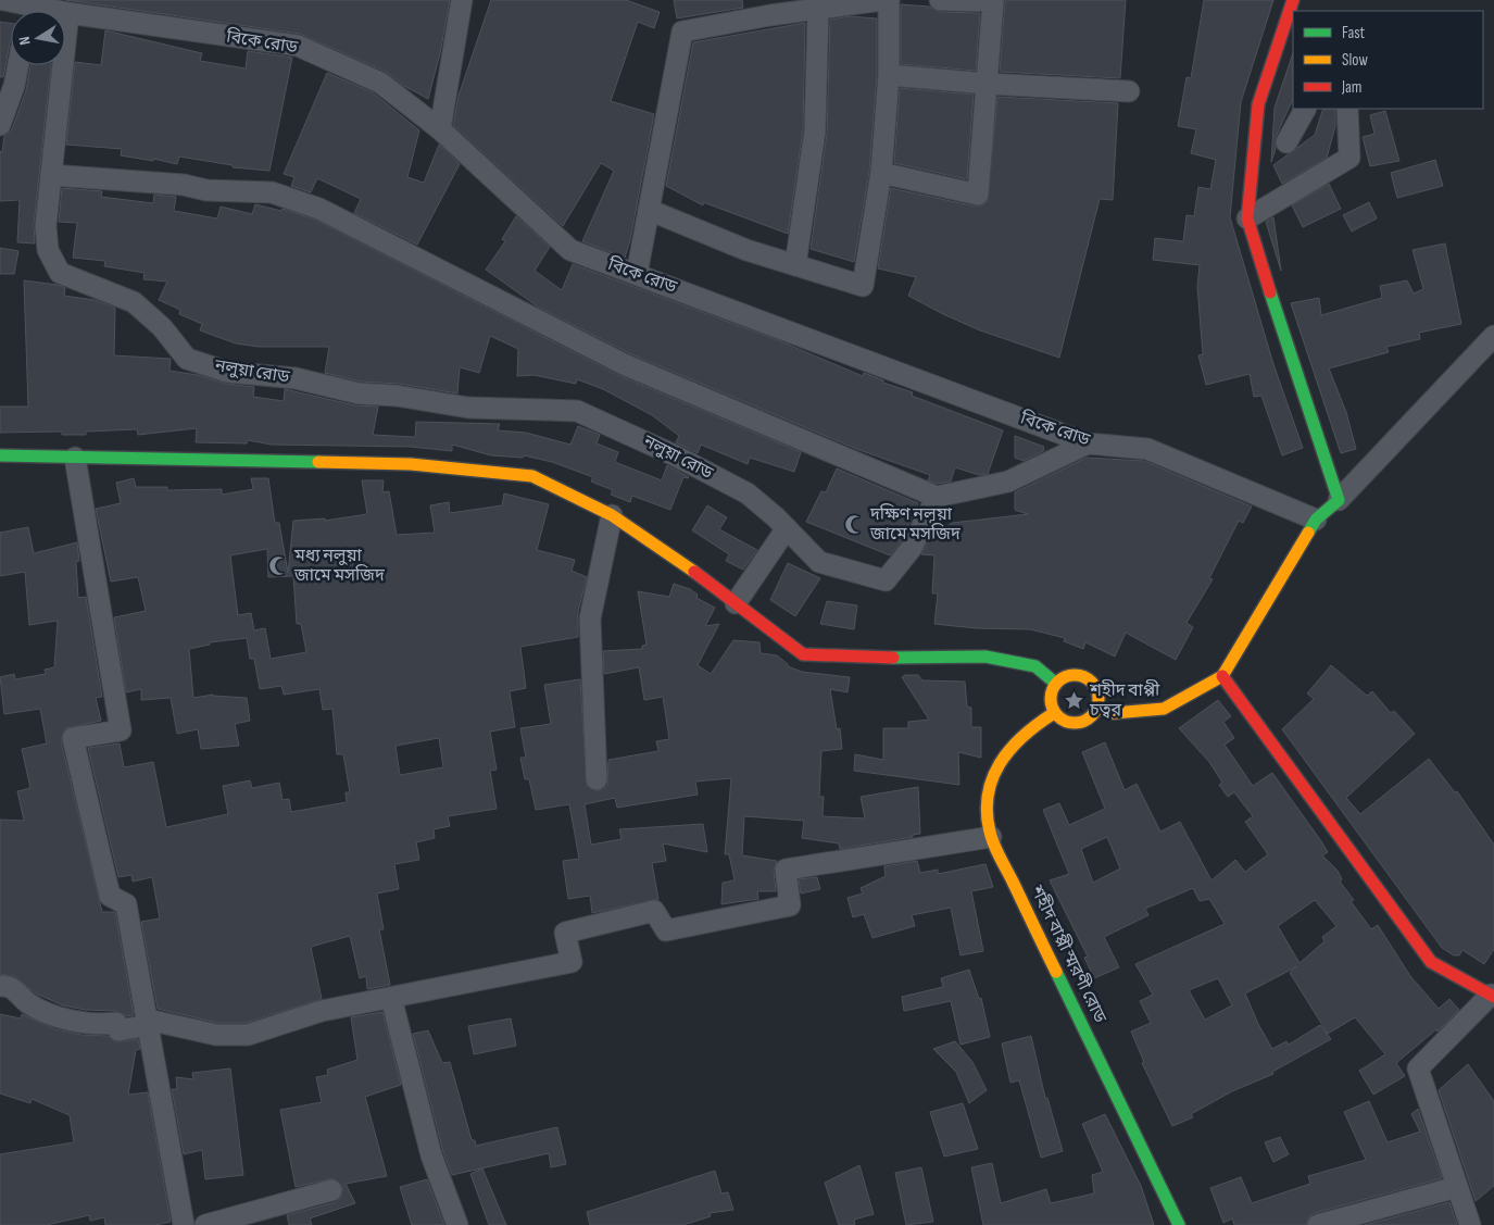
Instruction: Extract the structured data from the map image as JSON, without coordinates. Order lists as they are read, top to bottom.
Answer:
{
  "streets": {
    "street": ["বিকে রোড", "নলুয়া রোড", "শহীদ বাপ্পী স্মরণী রোড"]
  },
  "places": {
    "mosque": ["দক্ষিণ নলুয়া জামে মসজিদ", "মধ্য নলুয়া জামে মসজিদ"],
    "place": ["শহীদ বাপ্পী চত্বর"]
  },
  "legend": ["Fast", "Slow", "Jam"],
  "north": "left"
}
